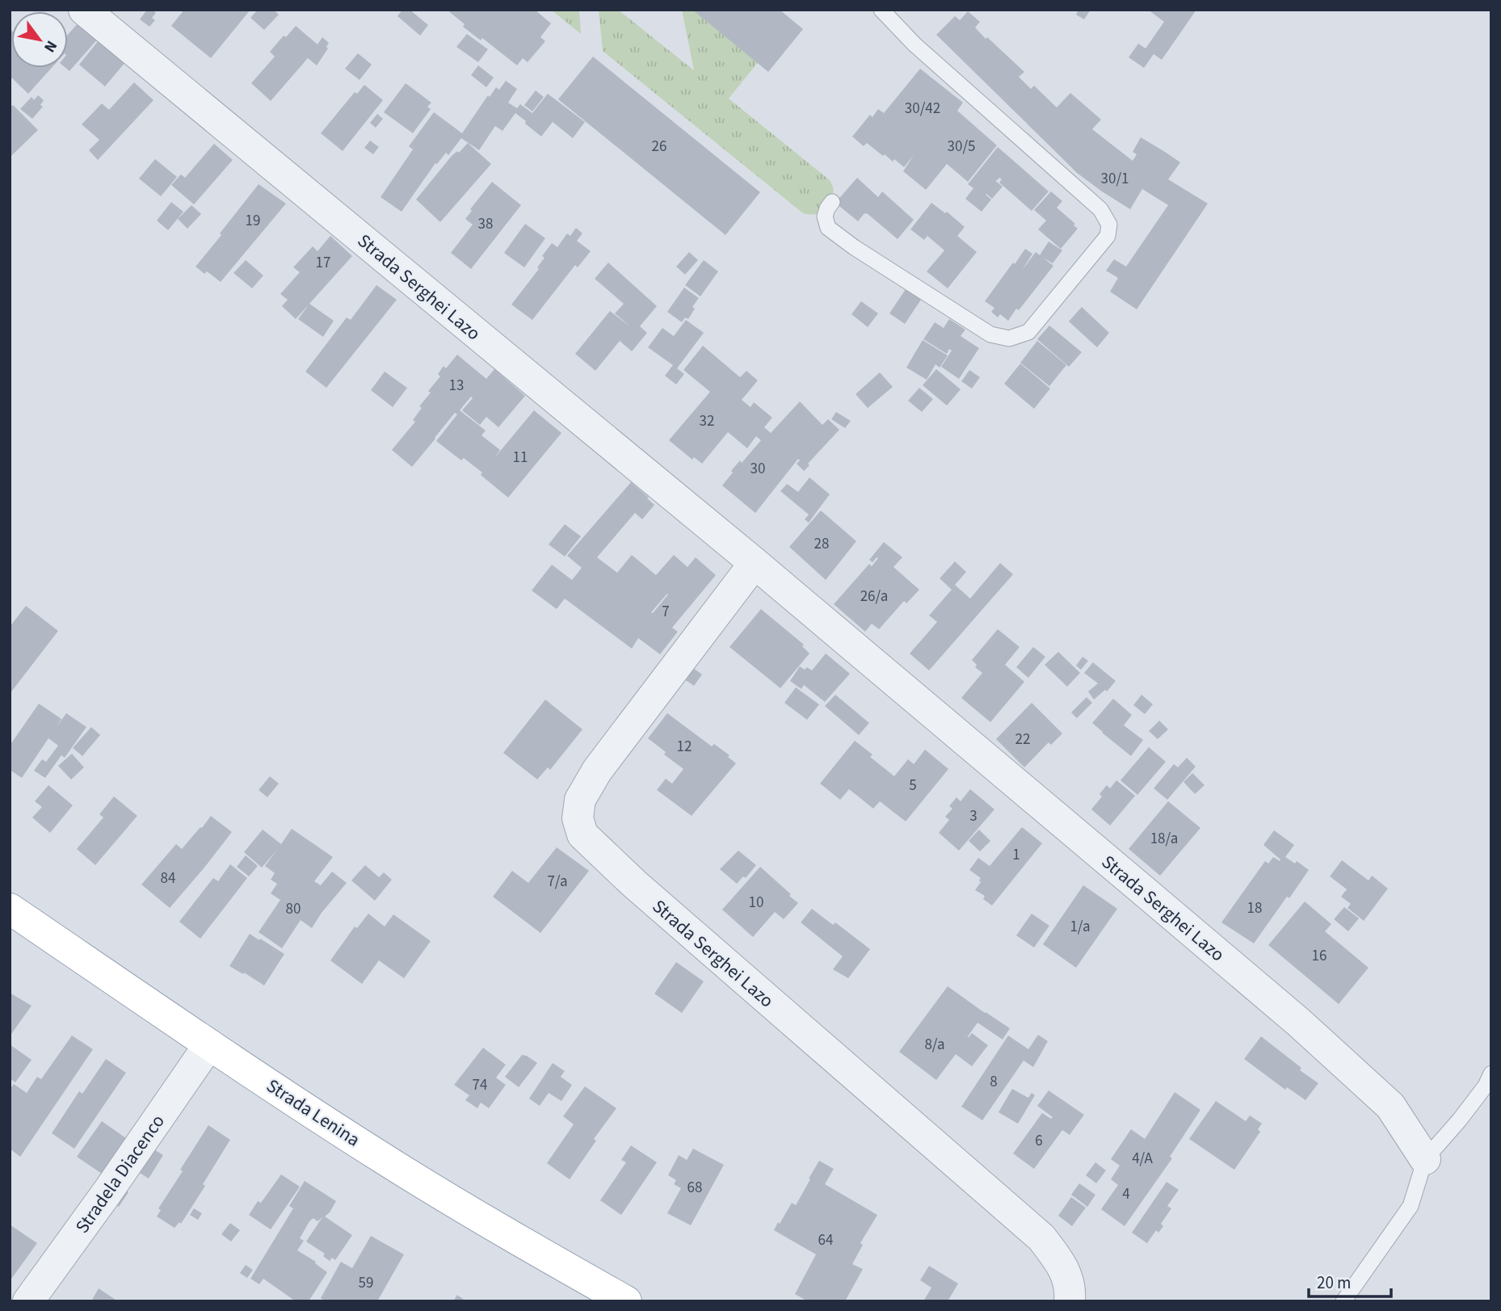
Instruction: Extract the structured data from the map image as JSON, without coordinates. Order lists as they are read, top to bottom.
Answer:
{
  "streets": {
    "main road": ["Strada Lenina"],
    "street": ["Strada Serghei Lazo", "Stradela Diacenco"]
  },
  "crossings": [
    ["Strada Lenina", "Stradela Diacenco"]
  ],
  "house_numbers": [
    "30/42",
    "26",
    "30/5",
    "30/1",
    "19",
    "38",
    "17",
    "13",
    "32",
    "11",
    "30",
    "28",
    "26/a",
    "7",
    "22",
    "12",
    "5",
    "3",
    "18/a",
    "1",
    "84",
    "7/a",
    "10",
    "18",
    "80",
    "1/a",
    "16",
    "8/a",
    "8",
    "74",
    "6",
    "4/A",
    "68",
    "4",
    "64",
    "59"
  ],
  "scale_bar": "20 m",
  "north": "bottom right"
}
